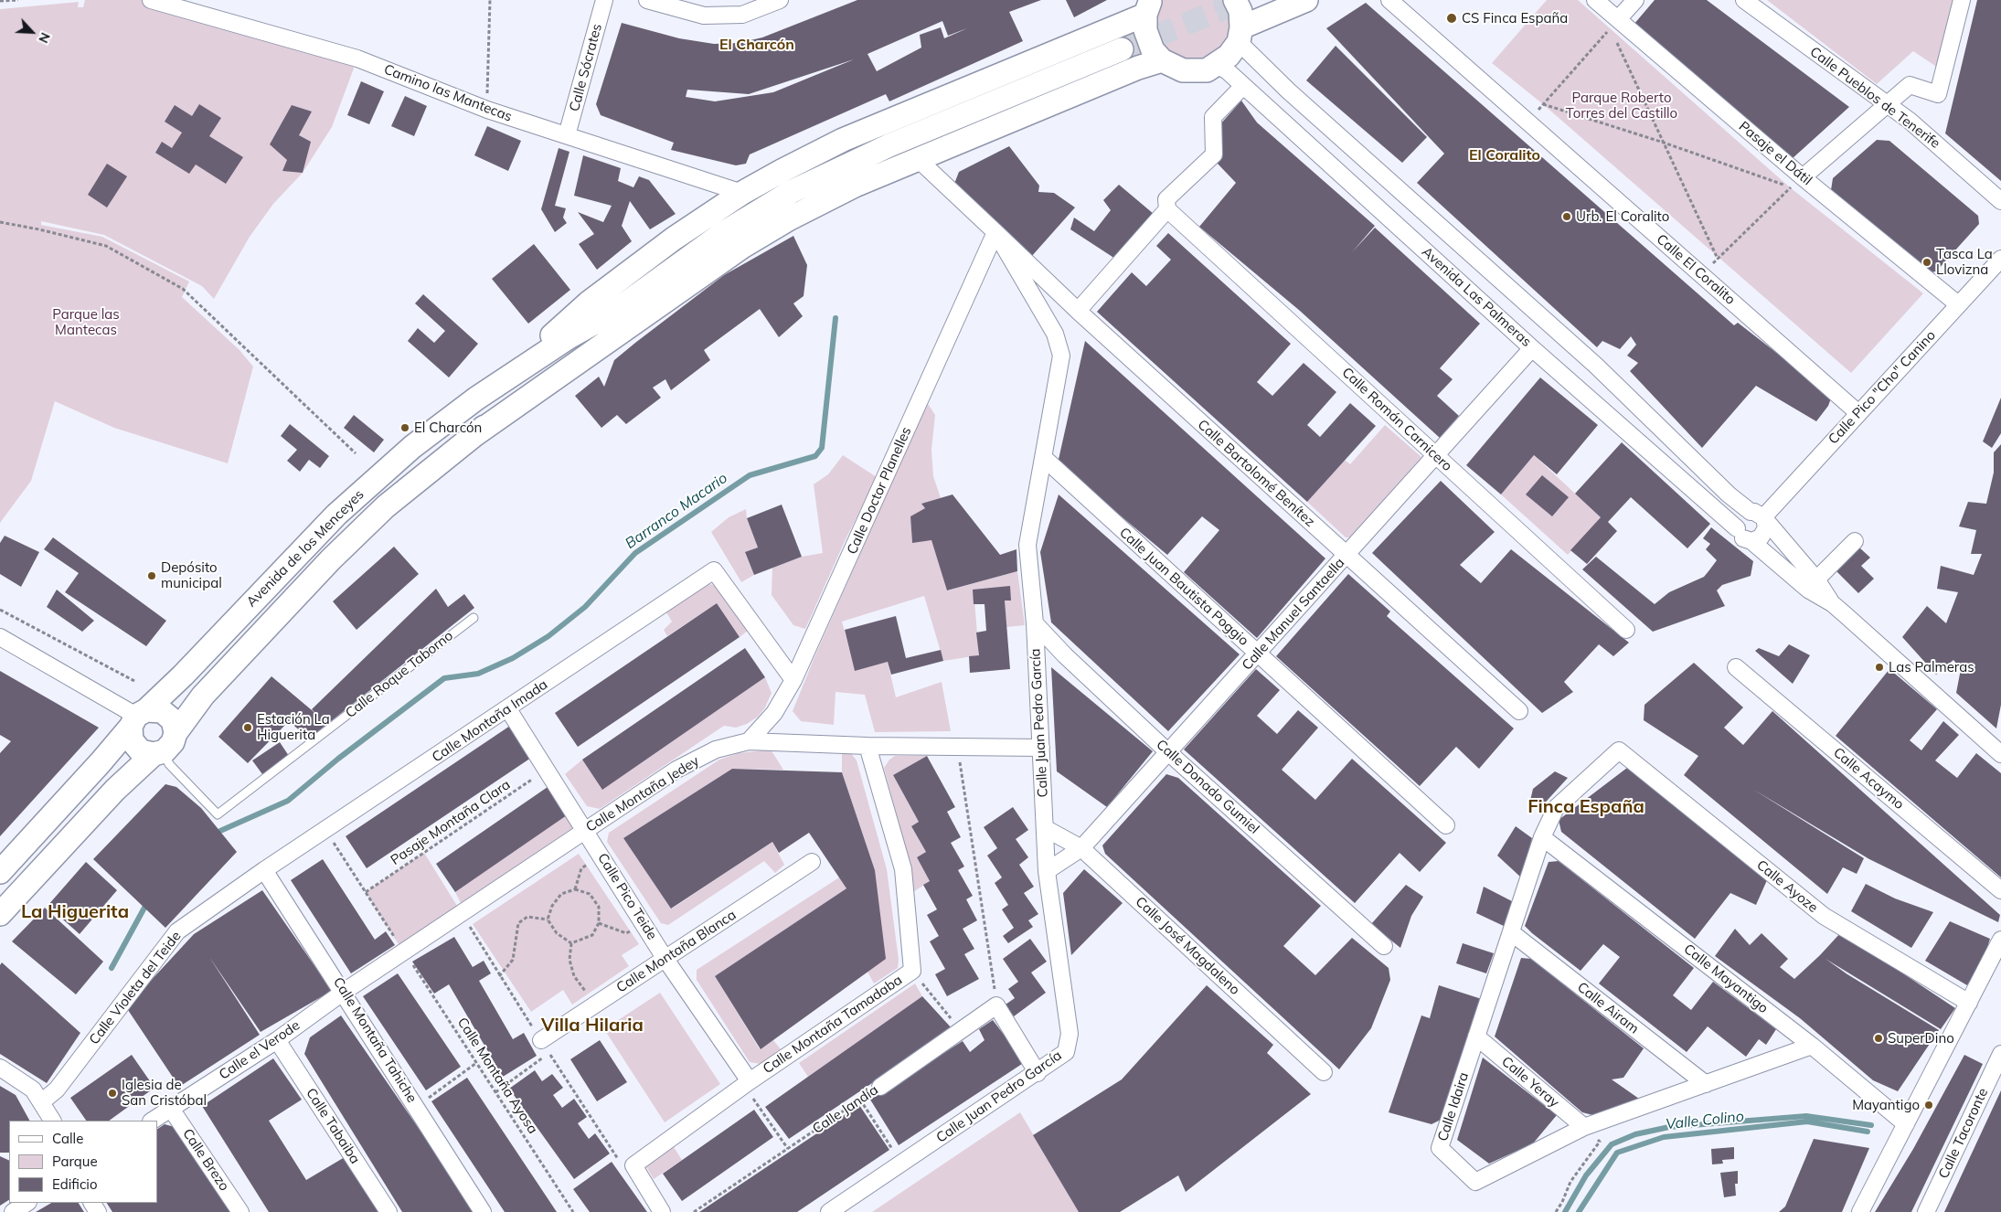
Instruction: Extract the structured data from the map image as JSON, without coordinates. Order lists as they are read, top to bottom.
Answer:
{
  "streets": {
    "main road": ["Avenida de los Menceyes"],
    "street": [
      "Calle Sócrates",
      "Camino las Mantecas",
      "Calle Pueblos de Tenerife",
      "Pasaje el Dátil",
      "Calle El Coralito",
      "Avenida Las Palmeras",
      "Calle Pico \"Cho\" Canino",
      "Calle Román Carnicero",
      "Calle Bartolomé Benítez",
      "Calle Doctor Planelles",
      "Calle Juan Bautista Poggio",
      "Calle Manuel Santaella",
      "Calle Montaña Imada",
      "Calle Juan Pedro García",
      "Calle Acaymo",
      "Calle Donado Gumiel",
      "Calle Montaña Jedey",
      "Calle Ayoze",
      "Calle Pico Teide",
      "Calle José Magdaleno",
      "Calle Montaña Blanca",
      "Calle Mayantigo",
      "Calle Violeta del Teide",
      "Calle Airam",
      "Calle Montaña Tamadaba",
      "Calle Montaña Tahiche",
      "Calle el Verode",
      "Calle Yeray",
      "Calle Idaira",
      "Calle Jandía",
      "Calle Tabaiba",
      "Calle Tacoronte",
      "Calle Brezo"
    ],
    "lane": ["Calle Roque Taborno"],
    "path": ["Pasaje Montaña Clara", "Calle Montaña Ayosa"]
  },
  "crossings": [
    ["Calle Sócrates", "Camino las Mantecas"],
    ["Pasaje el Dátil", "Calle Pico \"Cho\" Canino"],
    ["Calle El Coralito", "Calle Pico \"Cho\" Canino"],
    ["Avenida Las Palmeras", "Calle Pico \"Cho\" Canino"],
    ["Avenida Las Palmeras", "Calle Manuel Santaella"],
    ["Calle Román Carnicero", "Calle Manuel Santaella"],
    ["Calle Bartolomé Benítez", "Calle Doctor Planelles"],
    ["Calle Bartolomé Benítez", "Calle Manuel Santaella"],
    ["Calle Bartolomé Benítez", "Calle Juan Pedro García"],
    ["Calle Doctor Planelles", "Calle Montaña Imada"],
    ["Calle Doctor Planelles", "Calle Juan Pedro García"],
    ["Calle Doctor Planelles", "Calle Montaña Jedey"],
    ["Avenida de los Menceyes", "Calle Roque Taborno"],
    ["Calle Juan Bautista Poggio", "Calle Manuel Santaella"],
    ["Calle Juan Bautista Poggio", "Calle Juan Pedro García"],
    ["Calle Manuel Santaella", "Calle Juan Pedro García"],
    ["Calle Manuel Santaella", "Calle Donado Gumiel"],
    ["Calle Manuel Santaella", "Calle José Magdaleno"],
    ["Calle Montaña Imada", "Calle Pico Teide"],
    ["Calle Montaña Imada", "Calle Violeta del Teide"],
    ["Calle Montaña Imada", "Calle Montaña Tahiche"],
    ["Calle Montaña Imada", "Calle Montaña Ayosa"],
    ["Calle Juan Pedro García", "Calle Donado Gumiel"],
    ["Calle Juan Pedro García", "Calle Montaña Jedey"],
    ["Calle Juan Pedro García", "Calle José Magdaleno"],
    ["Calle Montaña Jedey", "Calle Pico Teide"],
    ["Calle Montaña Jedey", "Calle Montaña Tamadaba"],
    ["Calle Montaña Jedey", "Calle Montaña Tahiche"],
    ["Calle Montaña Jedey", "Calle el Verode"],
    ["Calle Montaña Jedey", "Calle Montaña Ayosa"],
    ["Pasaje Montaña Clara", "Calle Pico Teide"],
    ["Pasaje Montaña Clara", "Calle Montaña Ayosa"],
    ["Calle Ayoze", "Calle Idaira"],
    ["Calle Pico Teide", "Calle Montaña Blanca"],
    ["Calle Pico Teide", "Calle Montaña Tamadaba"],
    ["Calle Mayantigo", "Calle Idaira"],
    ["Calle Violeta del Teide", "Calle Montaña Tahiche"],
    ["Calle Airam", "Calle Idaira"],
    ["Calle Montaña Tahiche", "Calle el Verode"],
    ["Calle el Verode", "Calle Tabaiba"],
    ["Calle el Verode", "Calle Brezo"],
    ["Calle Yeray", "Calle Idaira"]
  ],
  "districts": [
    "El Charcón",
    "El Coralito",
    "Finca España",
    "La Higuerita",
    "Villa Hilaria"
  ],
  "water": ["Barranco Macario", "Valle Colino"],
  "parks": ["Parque Roberto Torres del Castillo", "Parque las Mantecas"],
  "places": [
    "CS Finca España",
    "Urb. El Coralito",
    "Tasca La Llovizna",
    "El Charcón",
    "Depósito municipal",
    "Las Palmeras",
    "Estación La Higuerita",
    "SuperDino",
    "Iglesia de San Cristóbal",
    "Mayantigo"
  ],
  "legend": ["Calle", "Parque", "Edificio"],
  "north": "bottom right"
}
